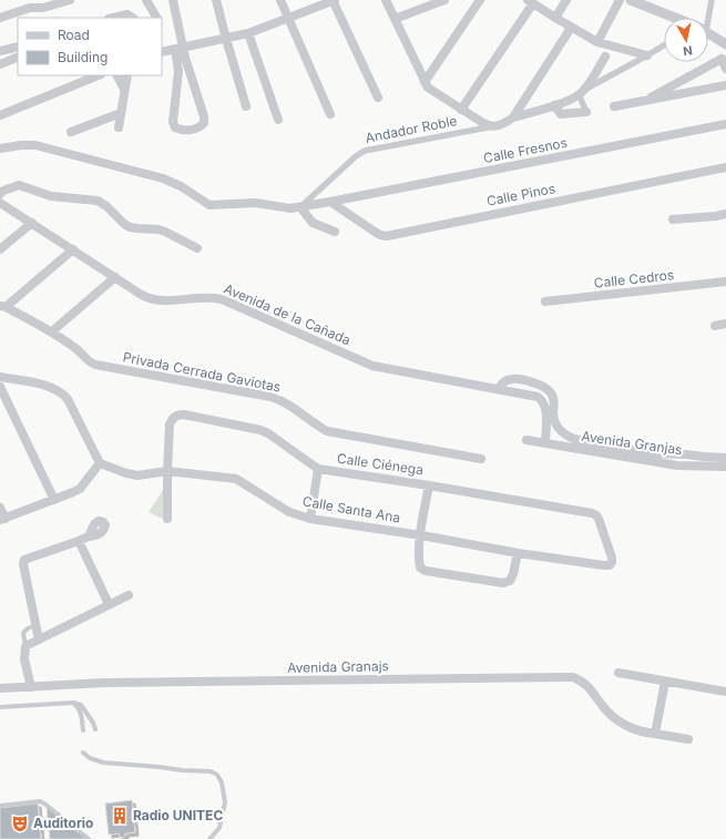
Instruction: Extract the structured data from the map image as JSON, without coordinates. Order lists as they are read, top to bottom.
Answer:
{
  "streets": {
    "street": [
      "Andador Roble",
      "Calle Fresnos",
      "Calle Pinos",
      "Calle Cedros",
      "Avenida de la Cañada",
      "Privada Cerrada Gaviotas",
      "Avenida Granjas",
      "Calle Ciénega",
      "Calle Santa Ana",
      "Avenida Granajs"
    ]
  },
  "crossings": [
    ["Andador Roble", "Calle Fresnos"],
    ["Calle Fresnos", "Calle Pinos"],
    ["Avenida de la Cañada", "Avenida Granjas"],
    ["Calle Ciénega", "Calle Santa Ana"]
  ],
  "places": {
    "building": ["Radio UNITEC"],
    "theatre": ["Auditorio"]
  },
  "legend": ["Road", "Building"],
  "north": "bottom"
}
